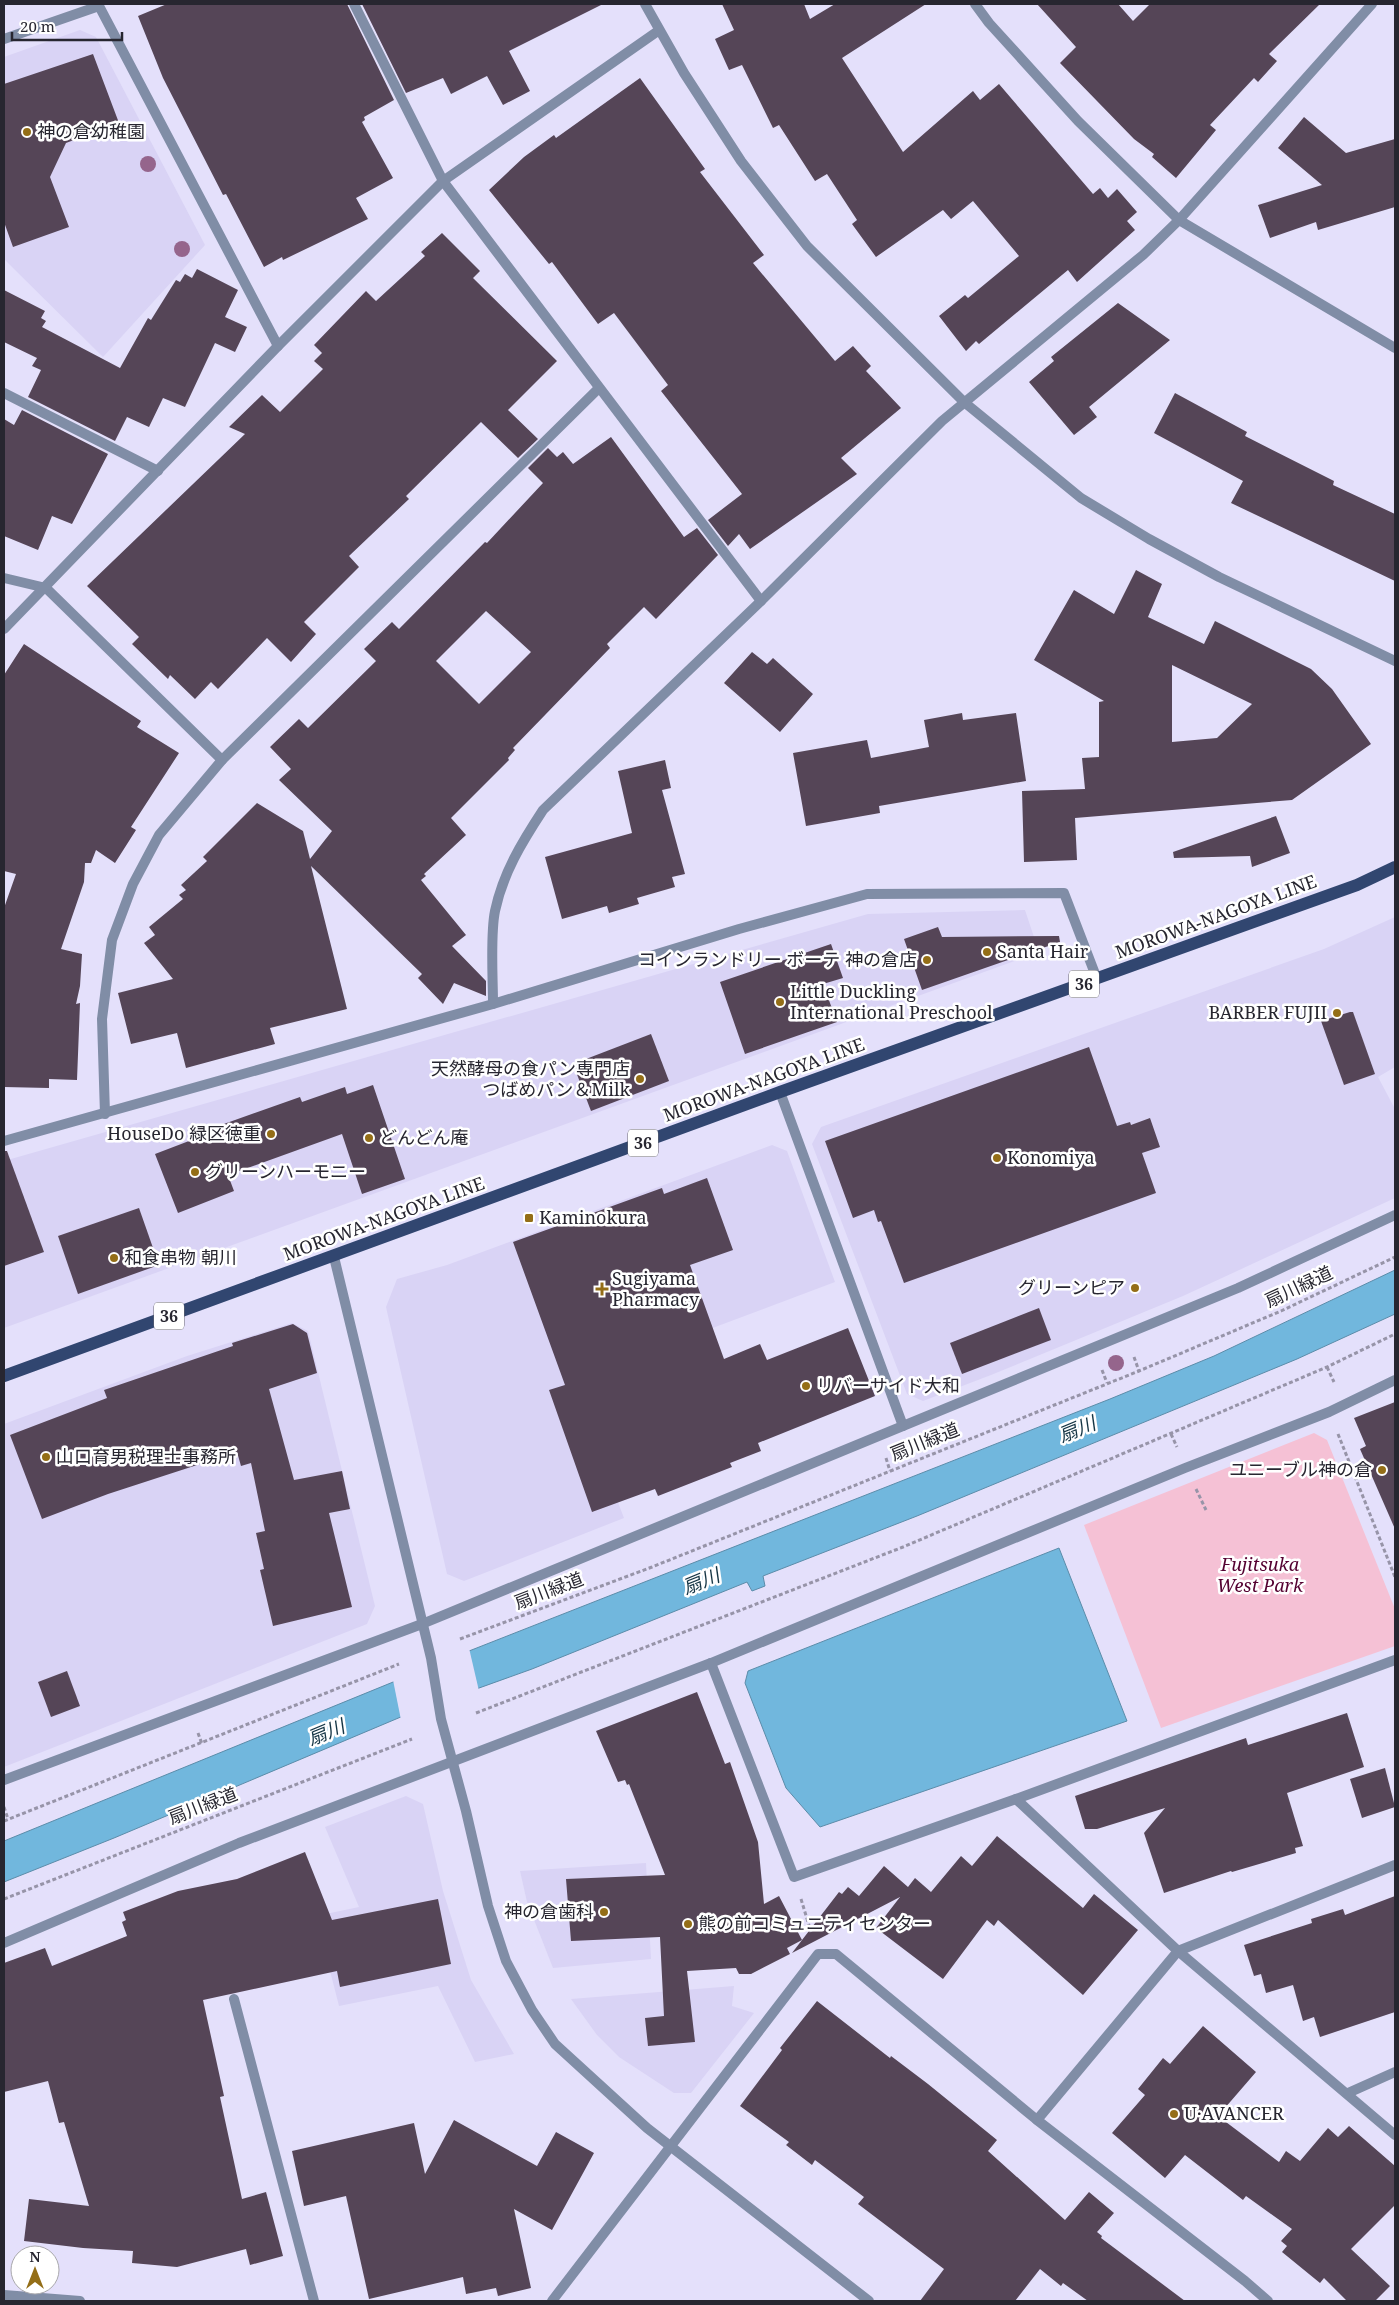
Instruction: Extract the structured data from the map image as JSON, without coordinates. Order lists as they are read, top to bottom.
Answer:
{
  "streets": {
    "main road": ["MOROWA-NAGOYA LINE", "36"],
    "path": ["扇川緑道"]
  },
  "water": ["扇川"],
  "parks": ["Fujitsuka West Park"],
  "places": {
    "other": [
      "神の倉幼稚園",
      "Santa Hair",
      "コインランドリー ボーテ 神の倉店",
      "Little Duckling International Preschool",
      "BARBER FUJII",
      "天然酵母の食パン専門店 つばめパン＆Milk",
      "HouseDo 緑区徳重",
      "どんどん庵",
      "Konomiya",
      "グリーンハーモニー",
      "和食串物 朝川",
      "グリーンピア",
      "リバーサイド大和",
      "山口育男税理士事務所",
      "ユニーブル神の倉",
      "神の倉歯科",
      "熊の前コミュニティセンター",
      "U·AVANCER"
    ],
    "transit": ["Kaminokura"],
    "health": ["Sugiyama Pharmacy"]
  },
  "scale_bar": "20 m",
  "north": "top"
}
